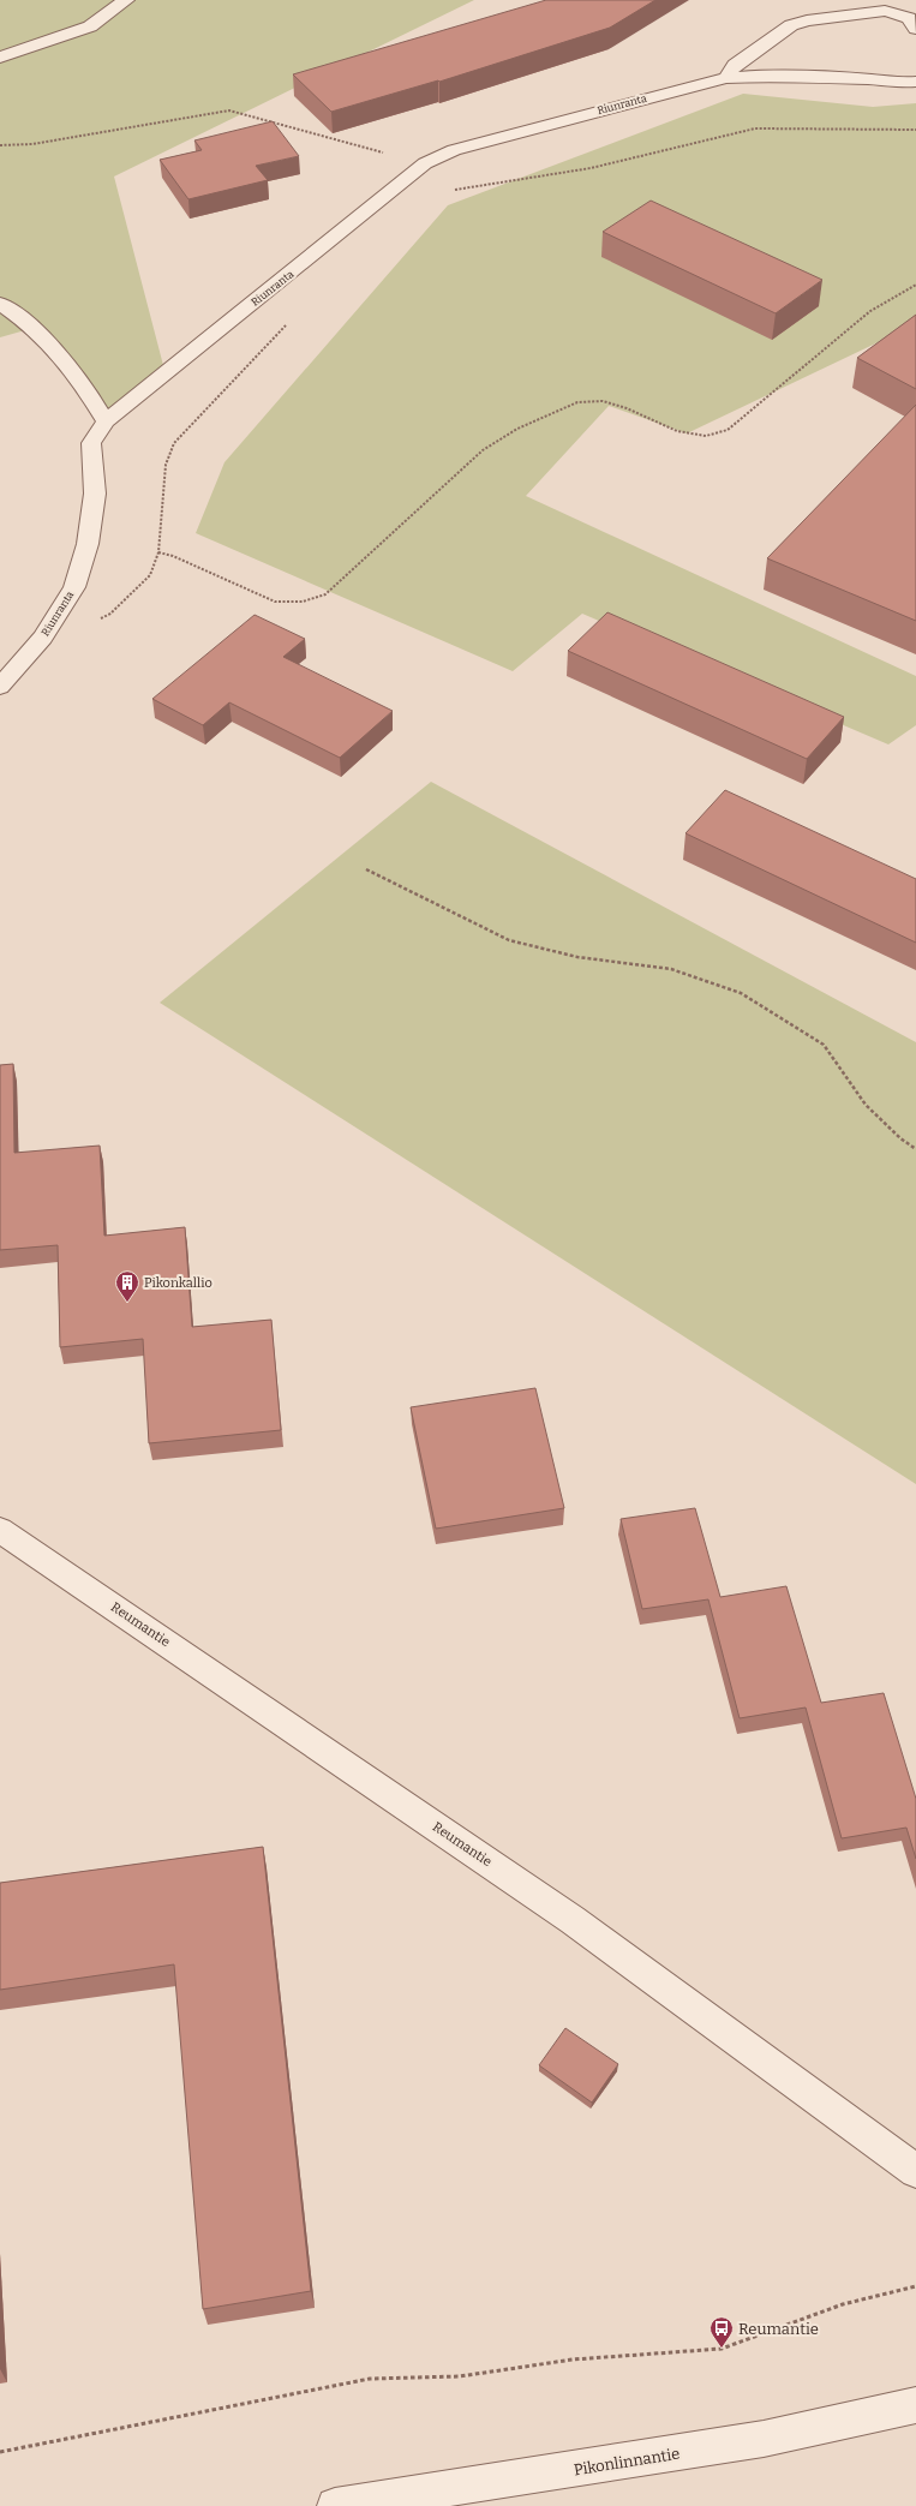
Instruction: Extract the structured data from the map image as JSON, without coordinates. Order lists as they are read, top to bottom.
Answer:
{
  "streets": {
    "street": ["Riunranta", "Reumantie", "Pikonlinnantie"]
  },
  "places": {
    "building": ["Pikonkallio"],
    "bus stop": ["Reumantie"]
  }
}
